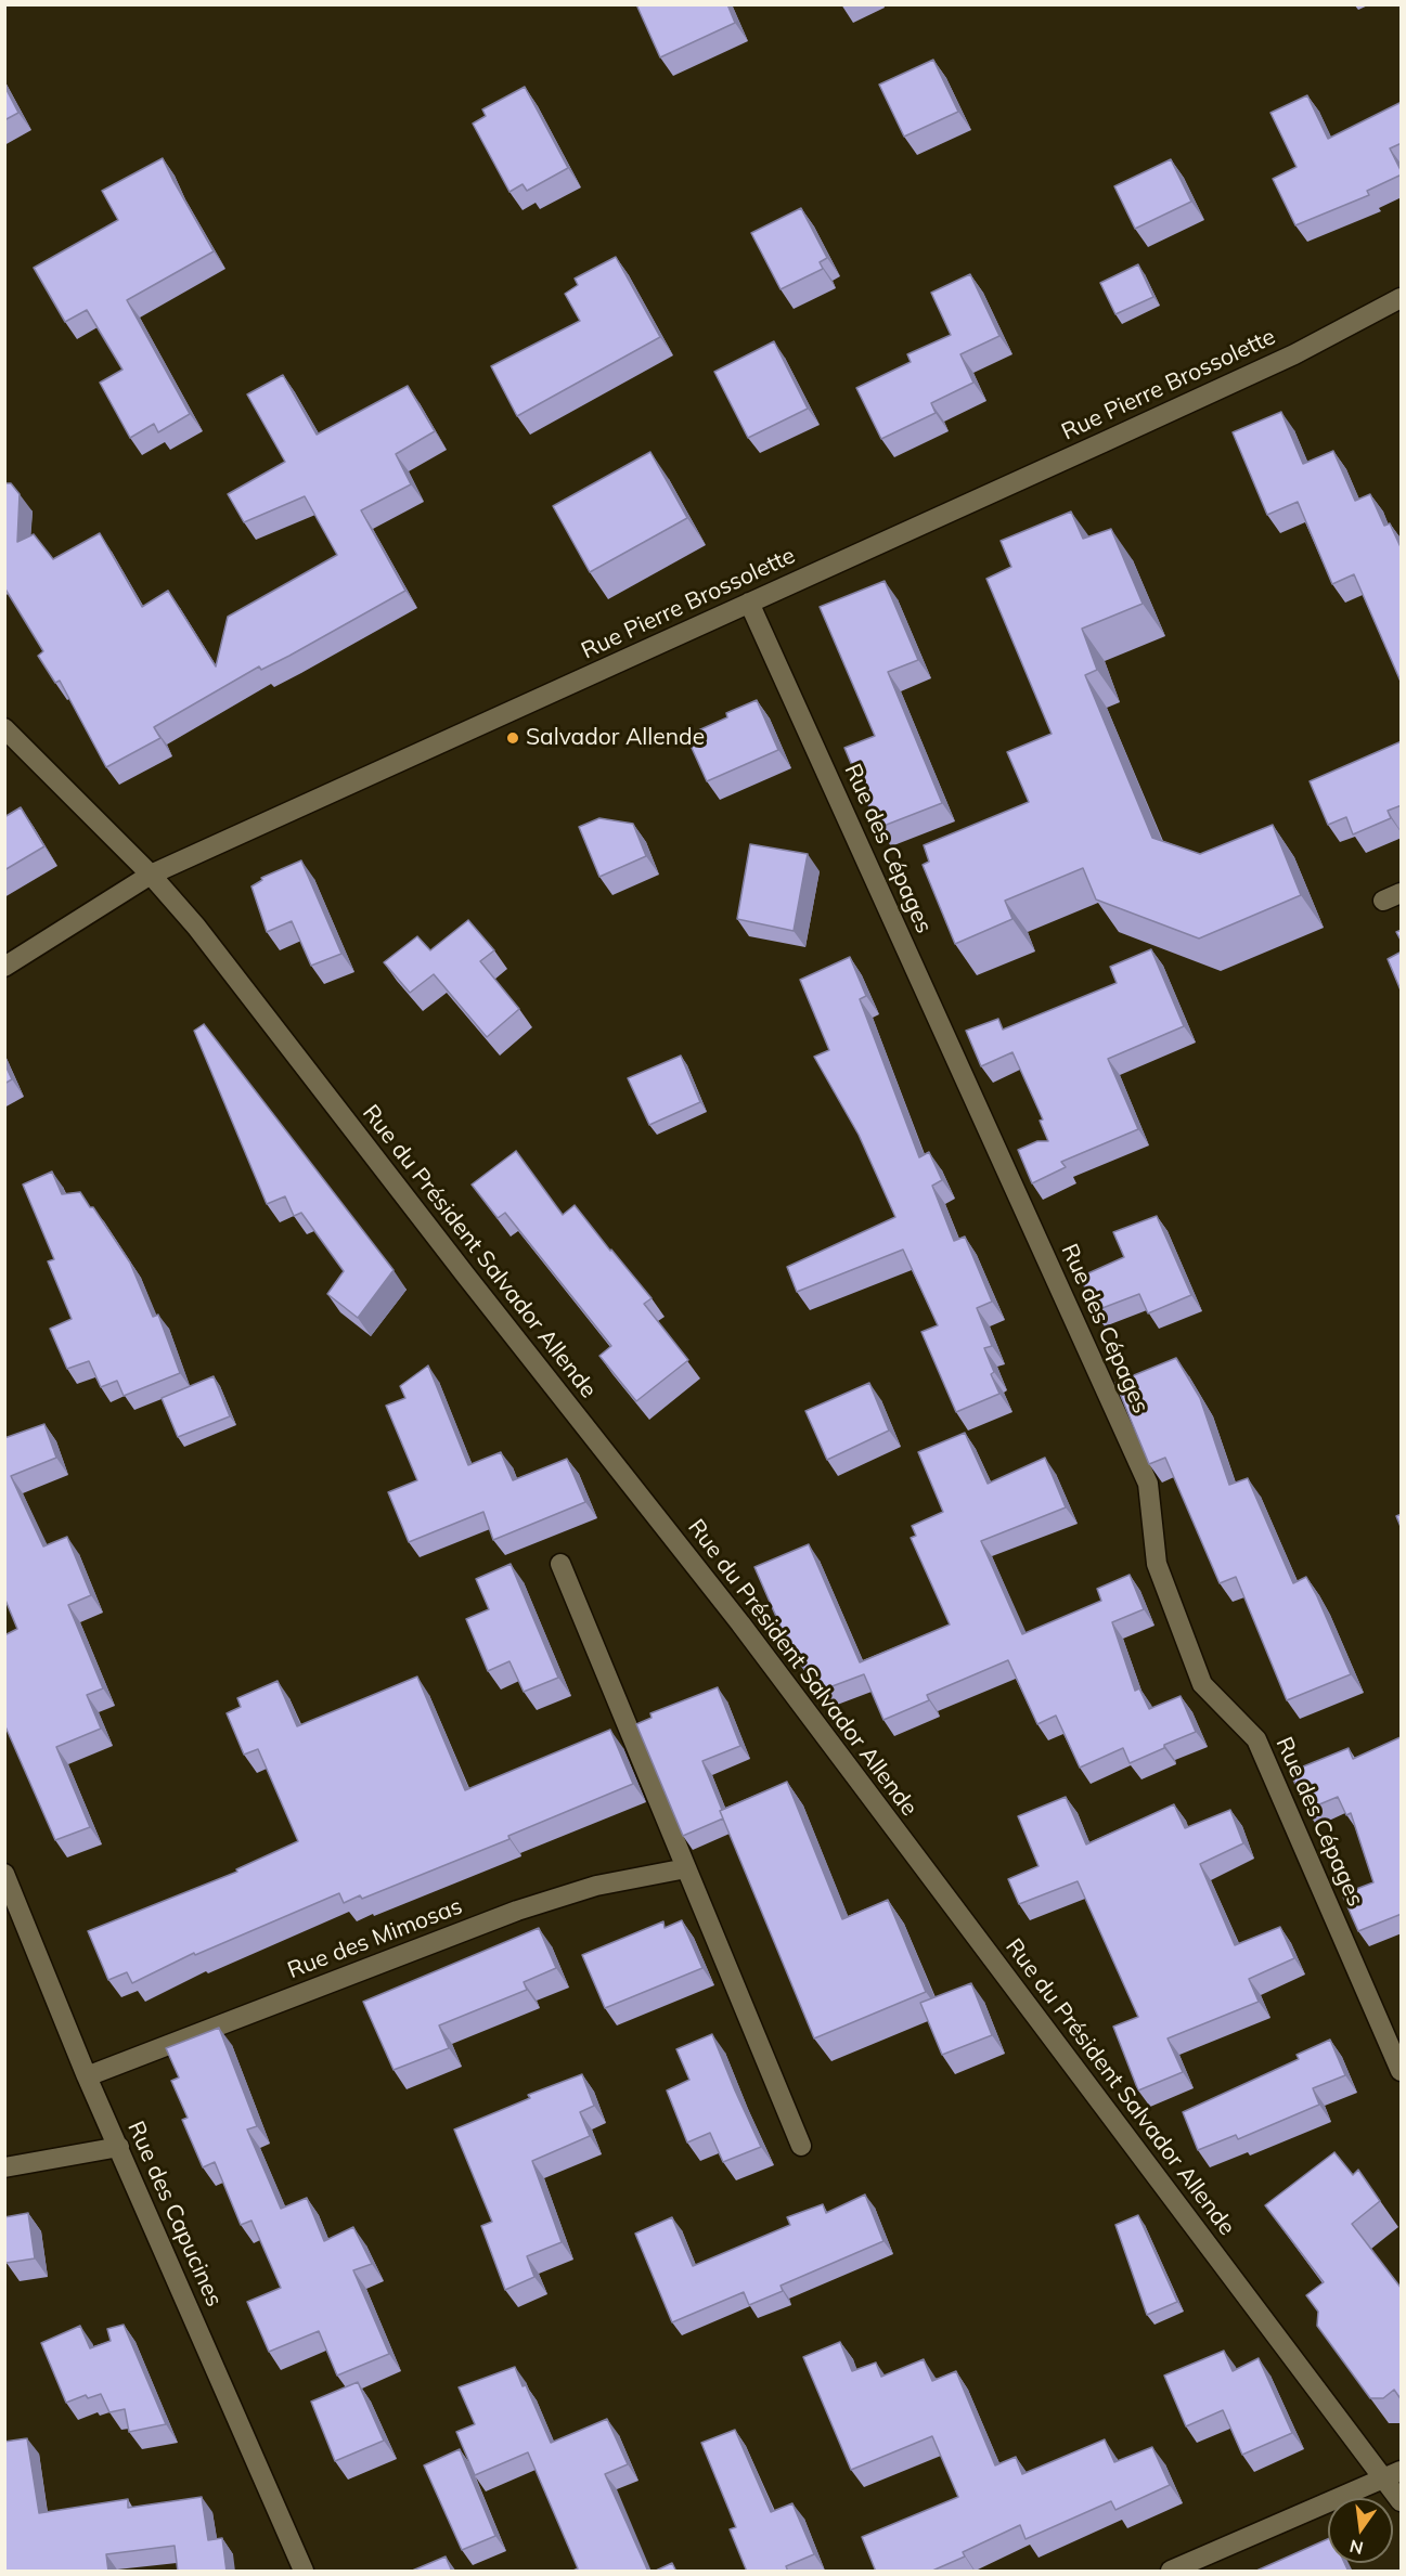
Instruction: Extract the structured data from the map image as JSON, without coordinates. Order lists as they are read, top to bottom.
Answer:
{
  "streets": {
    "street": [
      "Rue Pierre Brossolette",
      "Rue des Cépages",
      "Rue du Président Salvador Allende",
      "Rue des Mimosas",
      "Rue des Capucines"
    ]
  },
  "crossings": [
    ["Rue Pierre Brossolette", "Rue des Cépages"],
    ["Rue Pierre Brossolette", "Rue du Président Salvador Allende"],
    ["Rue des Mimosas", "Rue des Capucines"]
  ],
  "places": ["Salvador Allende"],
  "north": "bottom"
}
